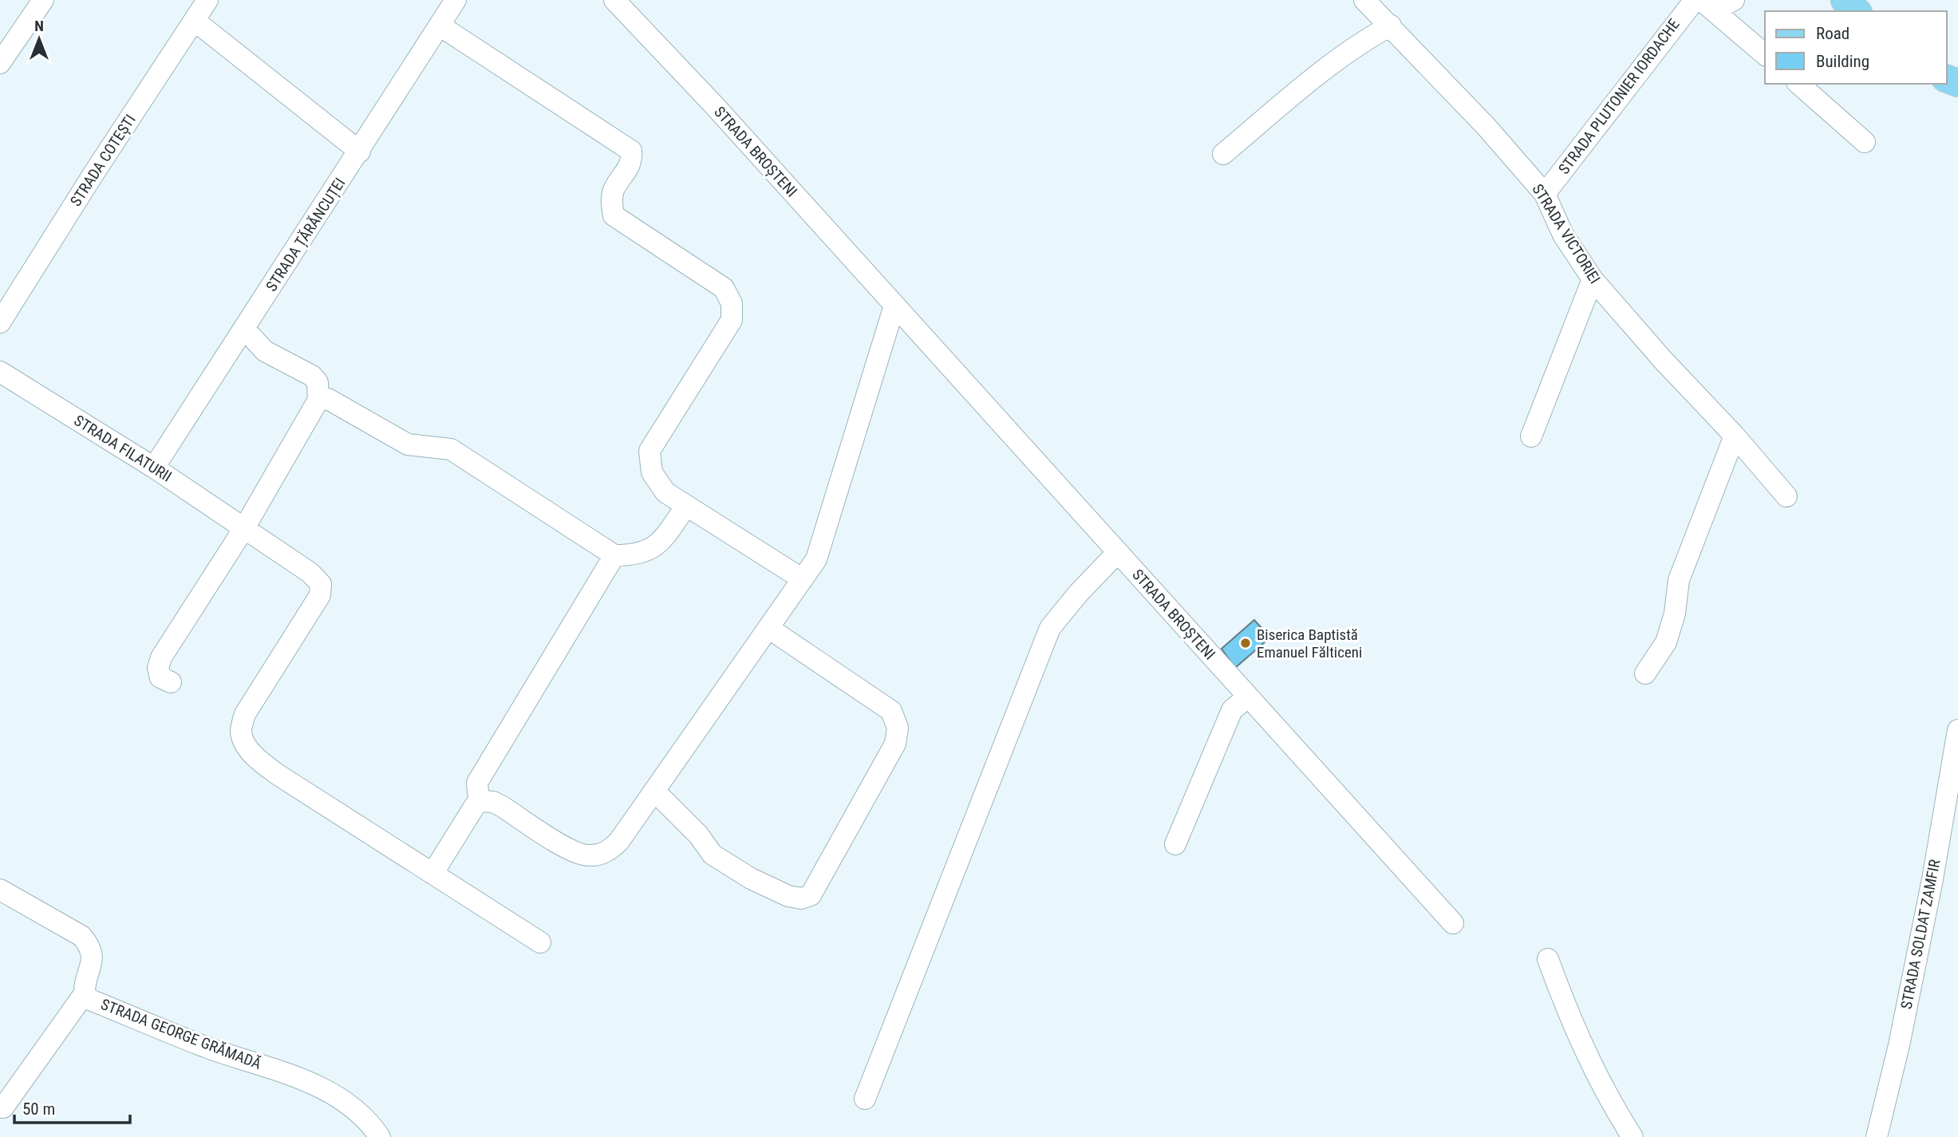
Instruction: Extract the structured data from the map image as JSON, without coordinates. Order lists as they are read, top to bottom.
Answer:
{
  "streets": {
    "street": [
      "STRADA PLUTONIER IORDACHE",
      "STRADA BROȘTENI",
      "STRADA COTEȘTI",
      "STRADA VICTORIEI",
      "STRADA ȚĂRĂNCUȚEI",
      "STRADA FILATURII",
      "STRADA SOLDAT ZAMFIR",
      "STRADA GEORGE GRĂMADĂ"
    ]
  },
  "crossings": [
    ["STRADA PLUTONIER IORDACHE", "STRADA VICTORIEI"],
    ["STRADA ȚĂRĂNCUȚEI", "STRADA FILATURII"]
  ],
  "places": ["Biserica Baptistă Emanuel Fălticeni"],
  "legend": ["Road", "Building"],
  "scale_bar": "50 m",
  "north": "top"
}
